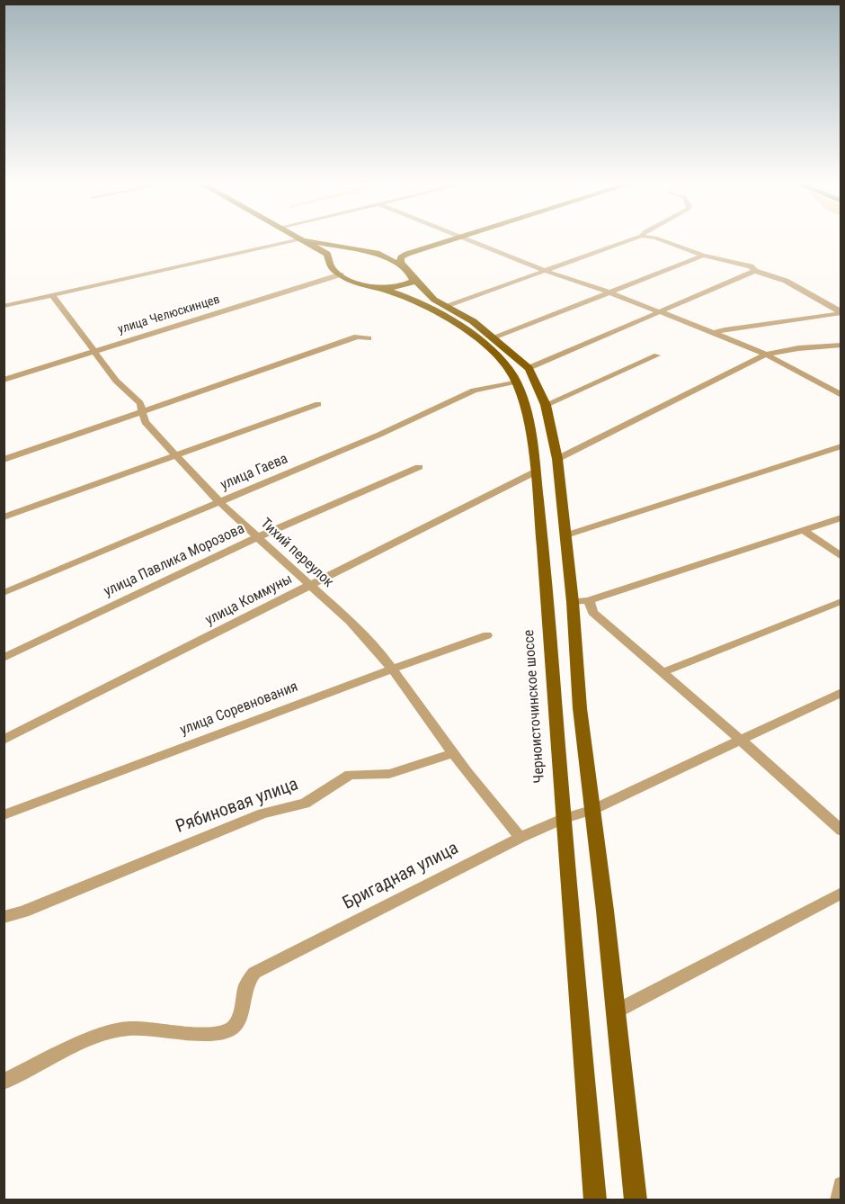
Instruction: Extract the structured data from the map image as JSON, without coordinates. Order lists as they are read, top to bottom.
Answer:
{
  "streets": {
    "main road": ["Черноисточинское шоссе"],
    "street": [
      "улица Челюскинцев",
      "улица Гаева",
      "Тихий переулок",
      "улица Павлика Морозова",
      "улица Коммуны",
      "улица Соревнования",
      "Рябиновая улица",
      "Бригадная улица"
    ]
  },
  "crossings": [
    ["улица Челюскинцев", "Тихий переулок"],
    ["улица Челюскинцев", "Черноисточинское шоссе"],
    ["улица Гаева", "Тихий переулок"],
    ["улица Гаева", "Черноисточинское шоссе"],
    ["Тихий переулок", "улица Павлика Морозова"],
    ["Тихий переулок", "улица Коммуны"],
    ["Тихий переулок", "улица Соревнования"],
    ["Тихий переулок", "Рябиновая улица"],
    ["Тихий переулок", "Бригадная улица"],
    ["улица Коммуны", "Черноисточинское шоссе"],
    ["Черноисточинское шоссе", "Бригадная улица"]
  ]
}
